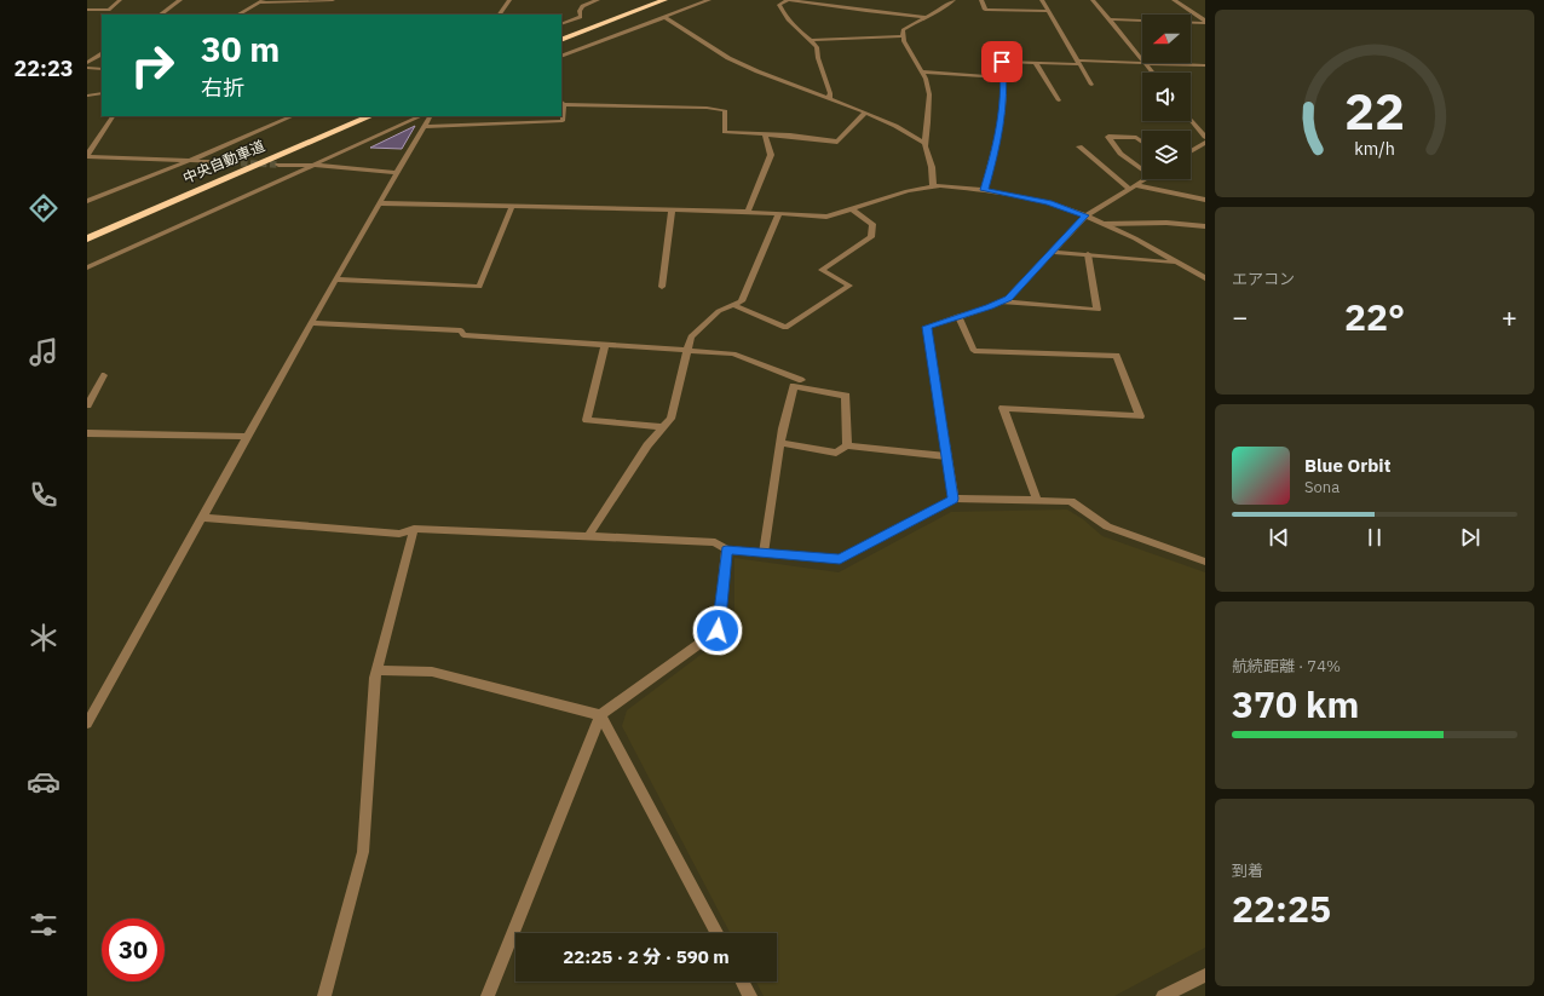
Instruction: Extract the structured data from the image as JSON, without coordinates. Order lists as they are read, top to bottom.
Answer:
{
  "streets": {
    "highway": ["中央自動車道"]
  },
  "north": "left",
  "page": {
    "tabs": "22:23",
    "turn": ["30 m", "右折"],
    "tile": [
      "エアコン",
      ["航続距離 · 74%", "370 km"],
      ["到着", "22:25"]
    ],
    "heat": ["−", "22°", "+"],
    "song": ["Blue Orbit", "Sona"],
    "limit": "30",
    "trip": "22:25 · 2 分 · 590 m",
    "gauge": ["22", "km/h"]
  }
}
